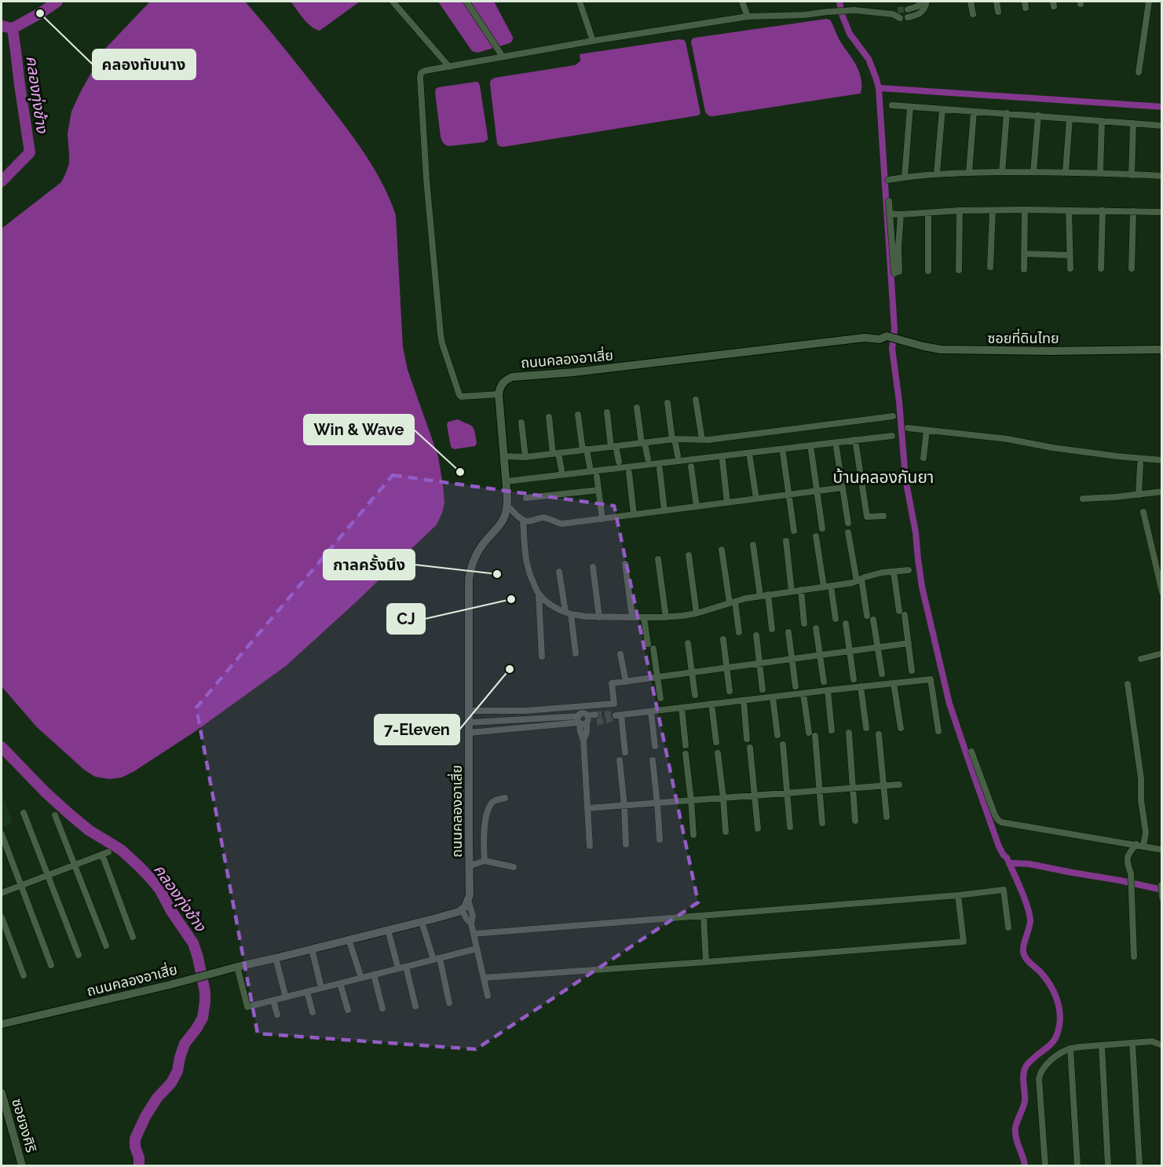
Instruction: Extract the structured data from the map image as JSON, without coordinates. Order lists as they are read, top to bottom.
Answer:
{
  "streets": {
    "street": ["ซอยที่ดินไทย", "ถนนคลองอาเสี่ย", "ซอยจงศิริ"]
  },
  "crossings": [
    ["ซอยที่ดินไทย", "ถนนคลองอาเสี่ย"]
  ],
  "districts": ["บ้านคลองกันยา"],
  "water": ["คลองทุ่งช้าง"],
  "places": [
    "คลองทับนาง",
    "Win & Wave",
    "กาลครั้งนึง",
    "CJ",
    "7-Eleven"
  ]
}
